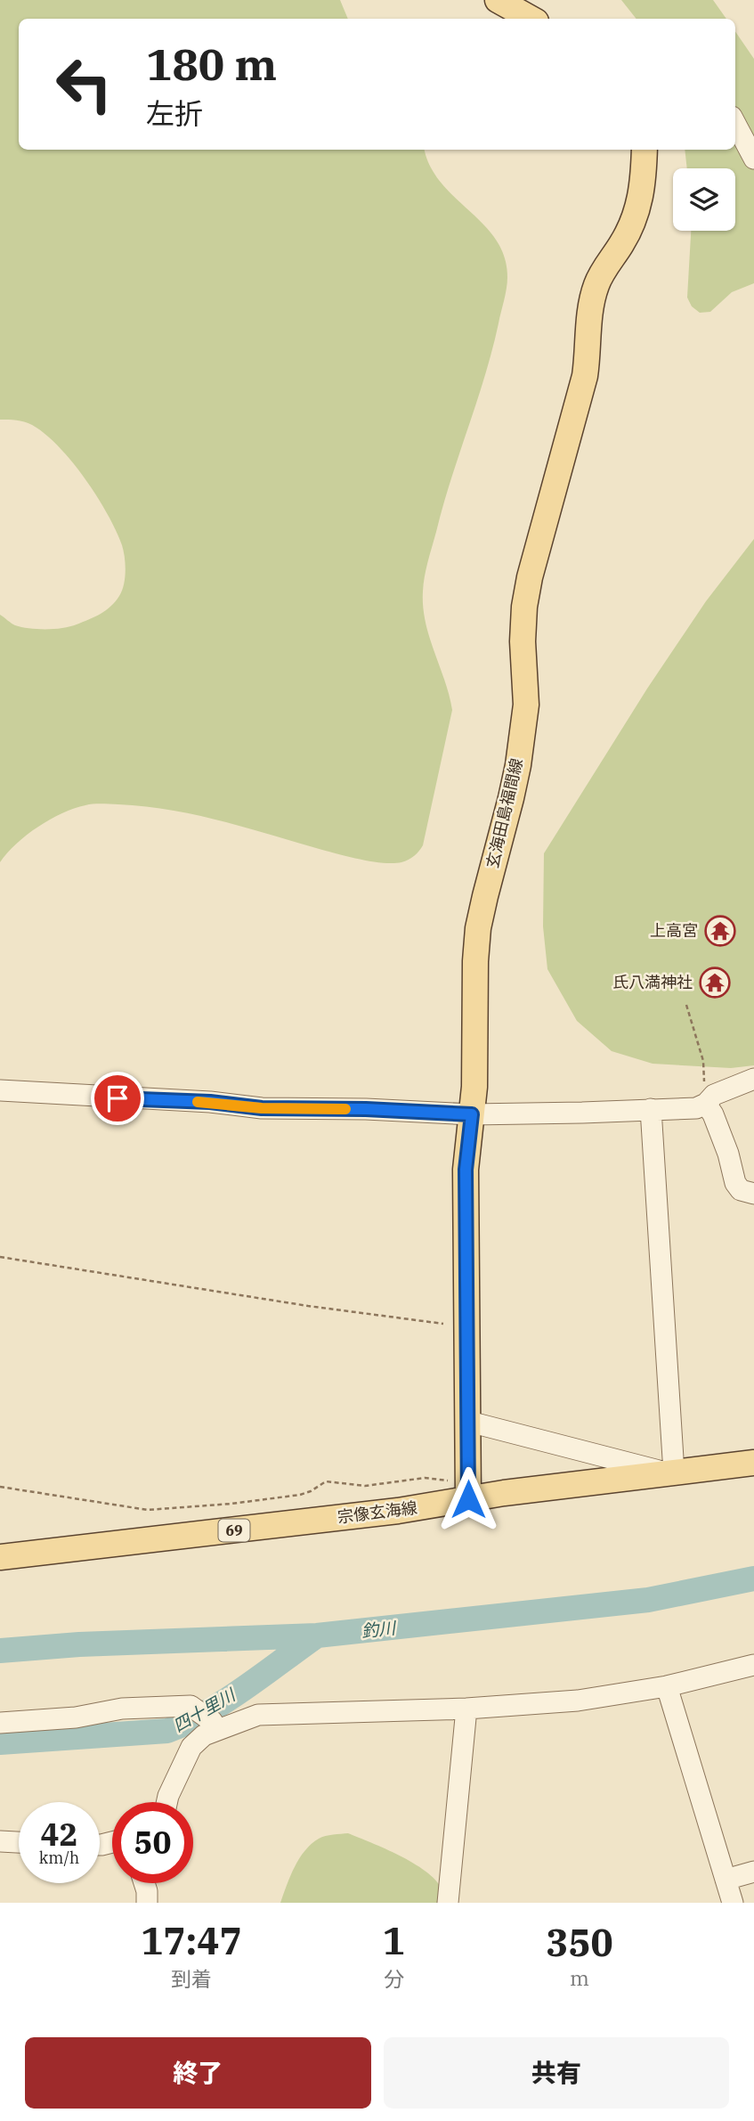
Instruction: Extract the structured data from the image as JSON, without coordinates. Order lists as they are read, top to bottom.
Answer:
{
  "streets": {
    "main road": ["玄海田島福間線", "宗像玄海線", "69"]
  },
  "crossings": [
    ["玄海田島福間線", "宗像玄海線"]
  ],
  "water": ["釣川", "四十里川"],
  "places": {
    "temple": ["上高宮", "氏八満神社"]
  },
  "page": {
    "turn": ["180 m", "左折"],
    "speed": "42 km/h",
    "limit": "50",
    "eta": [
      "17:47",
      "到着",
      "1",
      "分",
      "350",
      "m"
    ],
    "buttons": ["終了", "共有"]
  }
}
